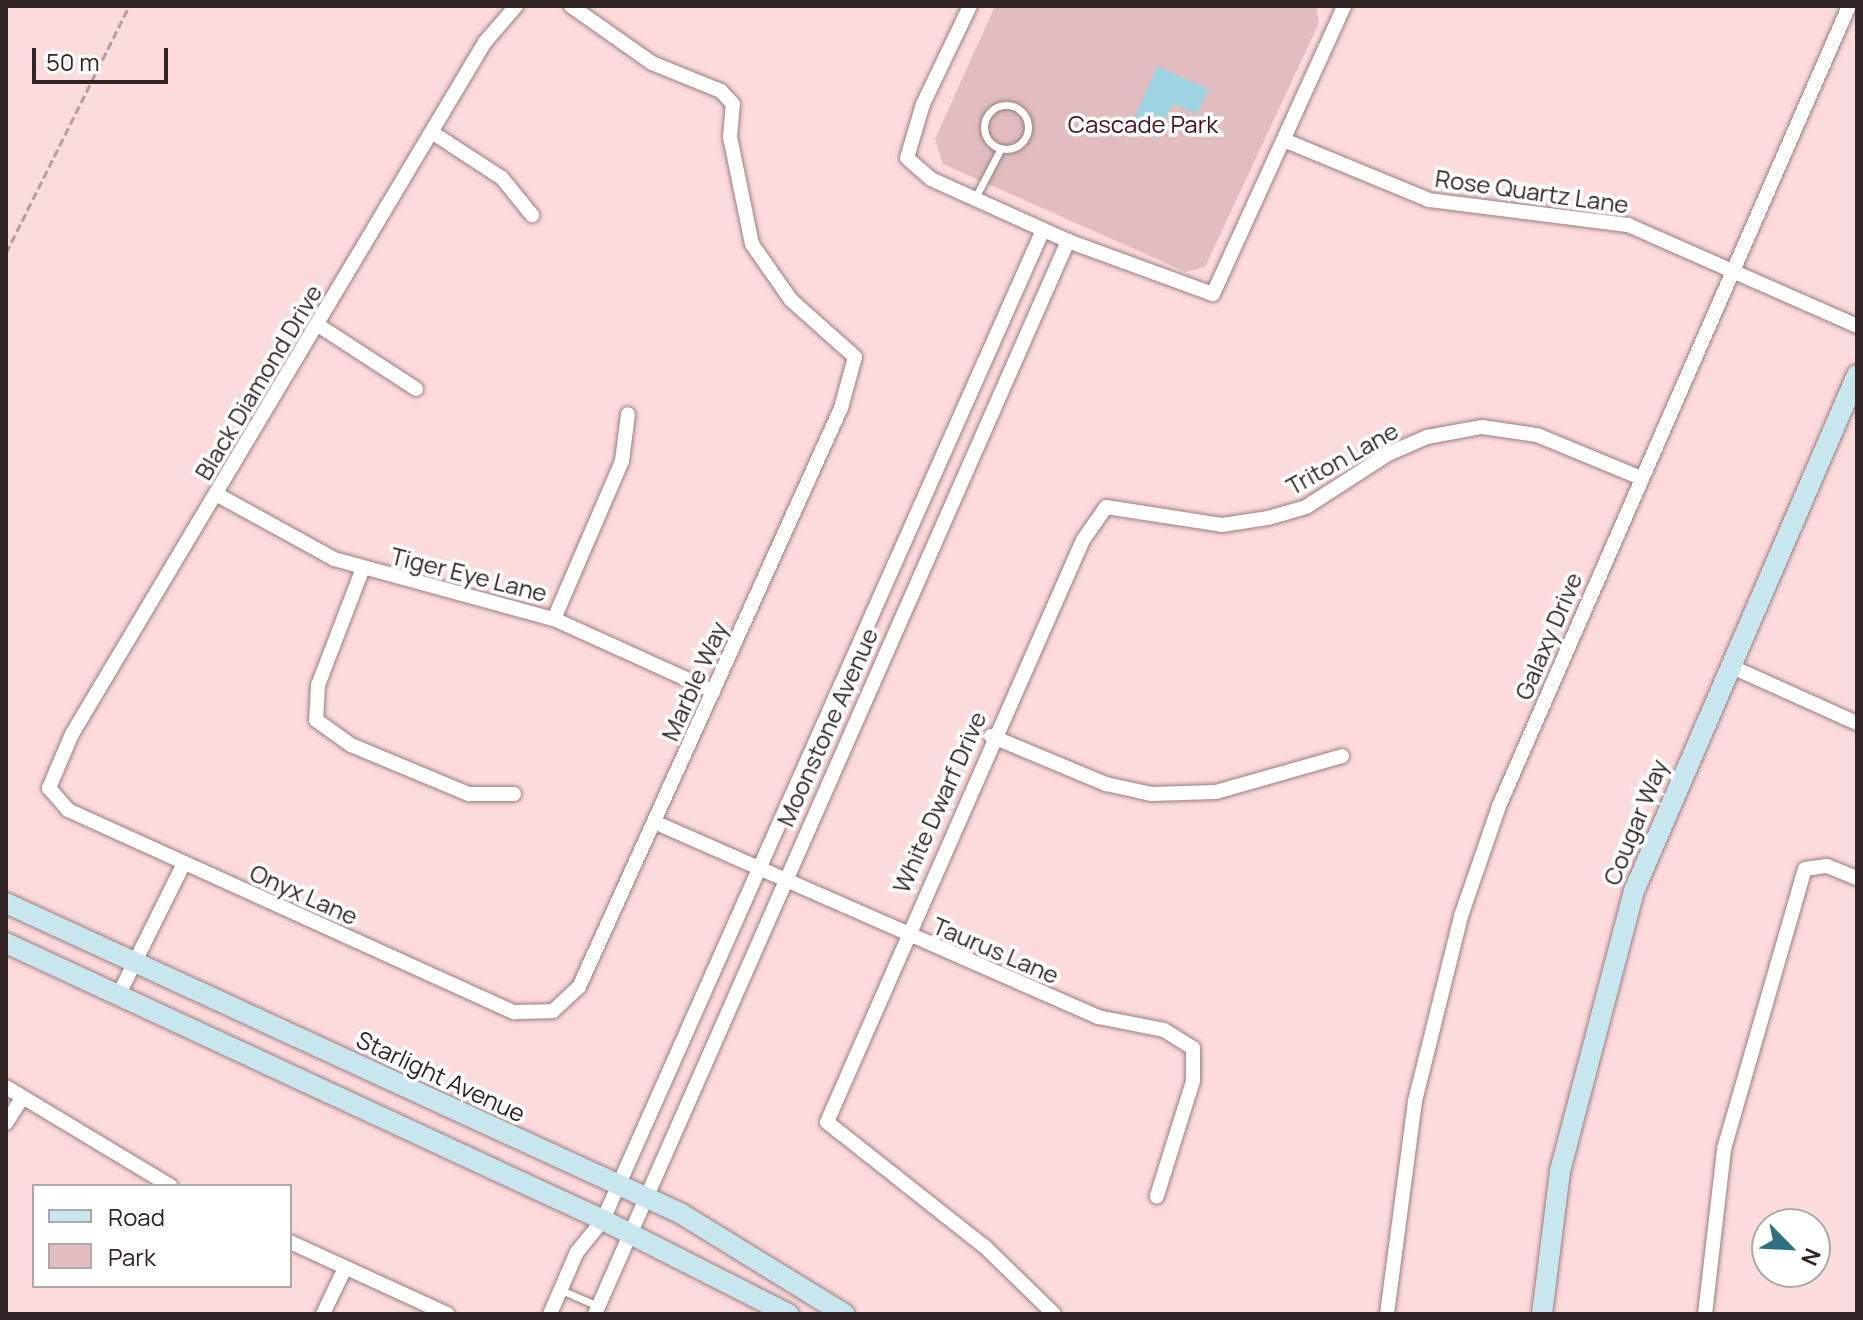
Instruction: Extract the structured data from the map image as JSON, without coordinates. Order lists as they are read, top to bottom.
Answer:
{
  "streets": {
    "street": [
      "Rose Quartz Lane",
      "Black Diamond Drive",
      "Triton Lane",
      "Tiger Eye Lane",
      "Galaxy Drive",
      "Marble Way",
      "Moonstone Avenue",
      "White Dwarf Drive",
      "Cougar Way",
      "Onyx Lane",
      "Taurus Lane",
      "Starlight Avenue"
    ]
  },
  "crossings": [
    ["Rose Quartz Lane", "Galaxy Drive"],
    ["Black Diamond Drive", "Tiger Eye Lane"],
    ["Black Diamond Drive", "Onyx Lane"],
    ["Triton Lane", "Galaxy Drive"],
    ["Triton Lane", "White Dwarf Drive"],
    ["Tiger Eye Lane", "Marble Way"],
    ["Marble Way", "Onyx Lane"],
    ["Marble Way", "Taurus Lane"],
    ["Moonstone Avenue", "Taurus Lane"],
    ["Moonstone Avenue", "Starlight Avenue"],
    ["White Dwarf Drive", "Taurus Lane"]
  ],
  "parks": ["Cascade Park"],
  "legend": ["Road", "Park"],
  "scale_bar": "50 m",
  "north": "bottom right"
}
